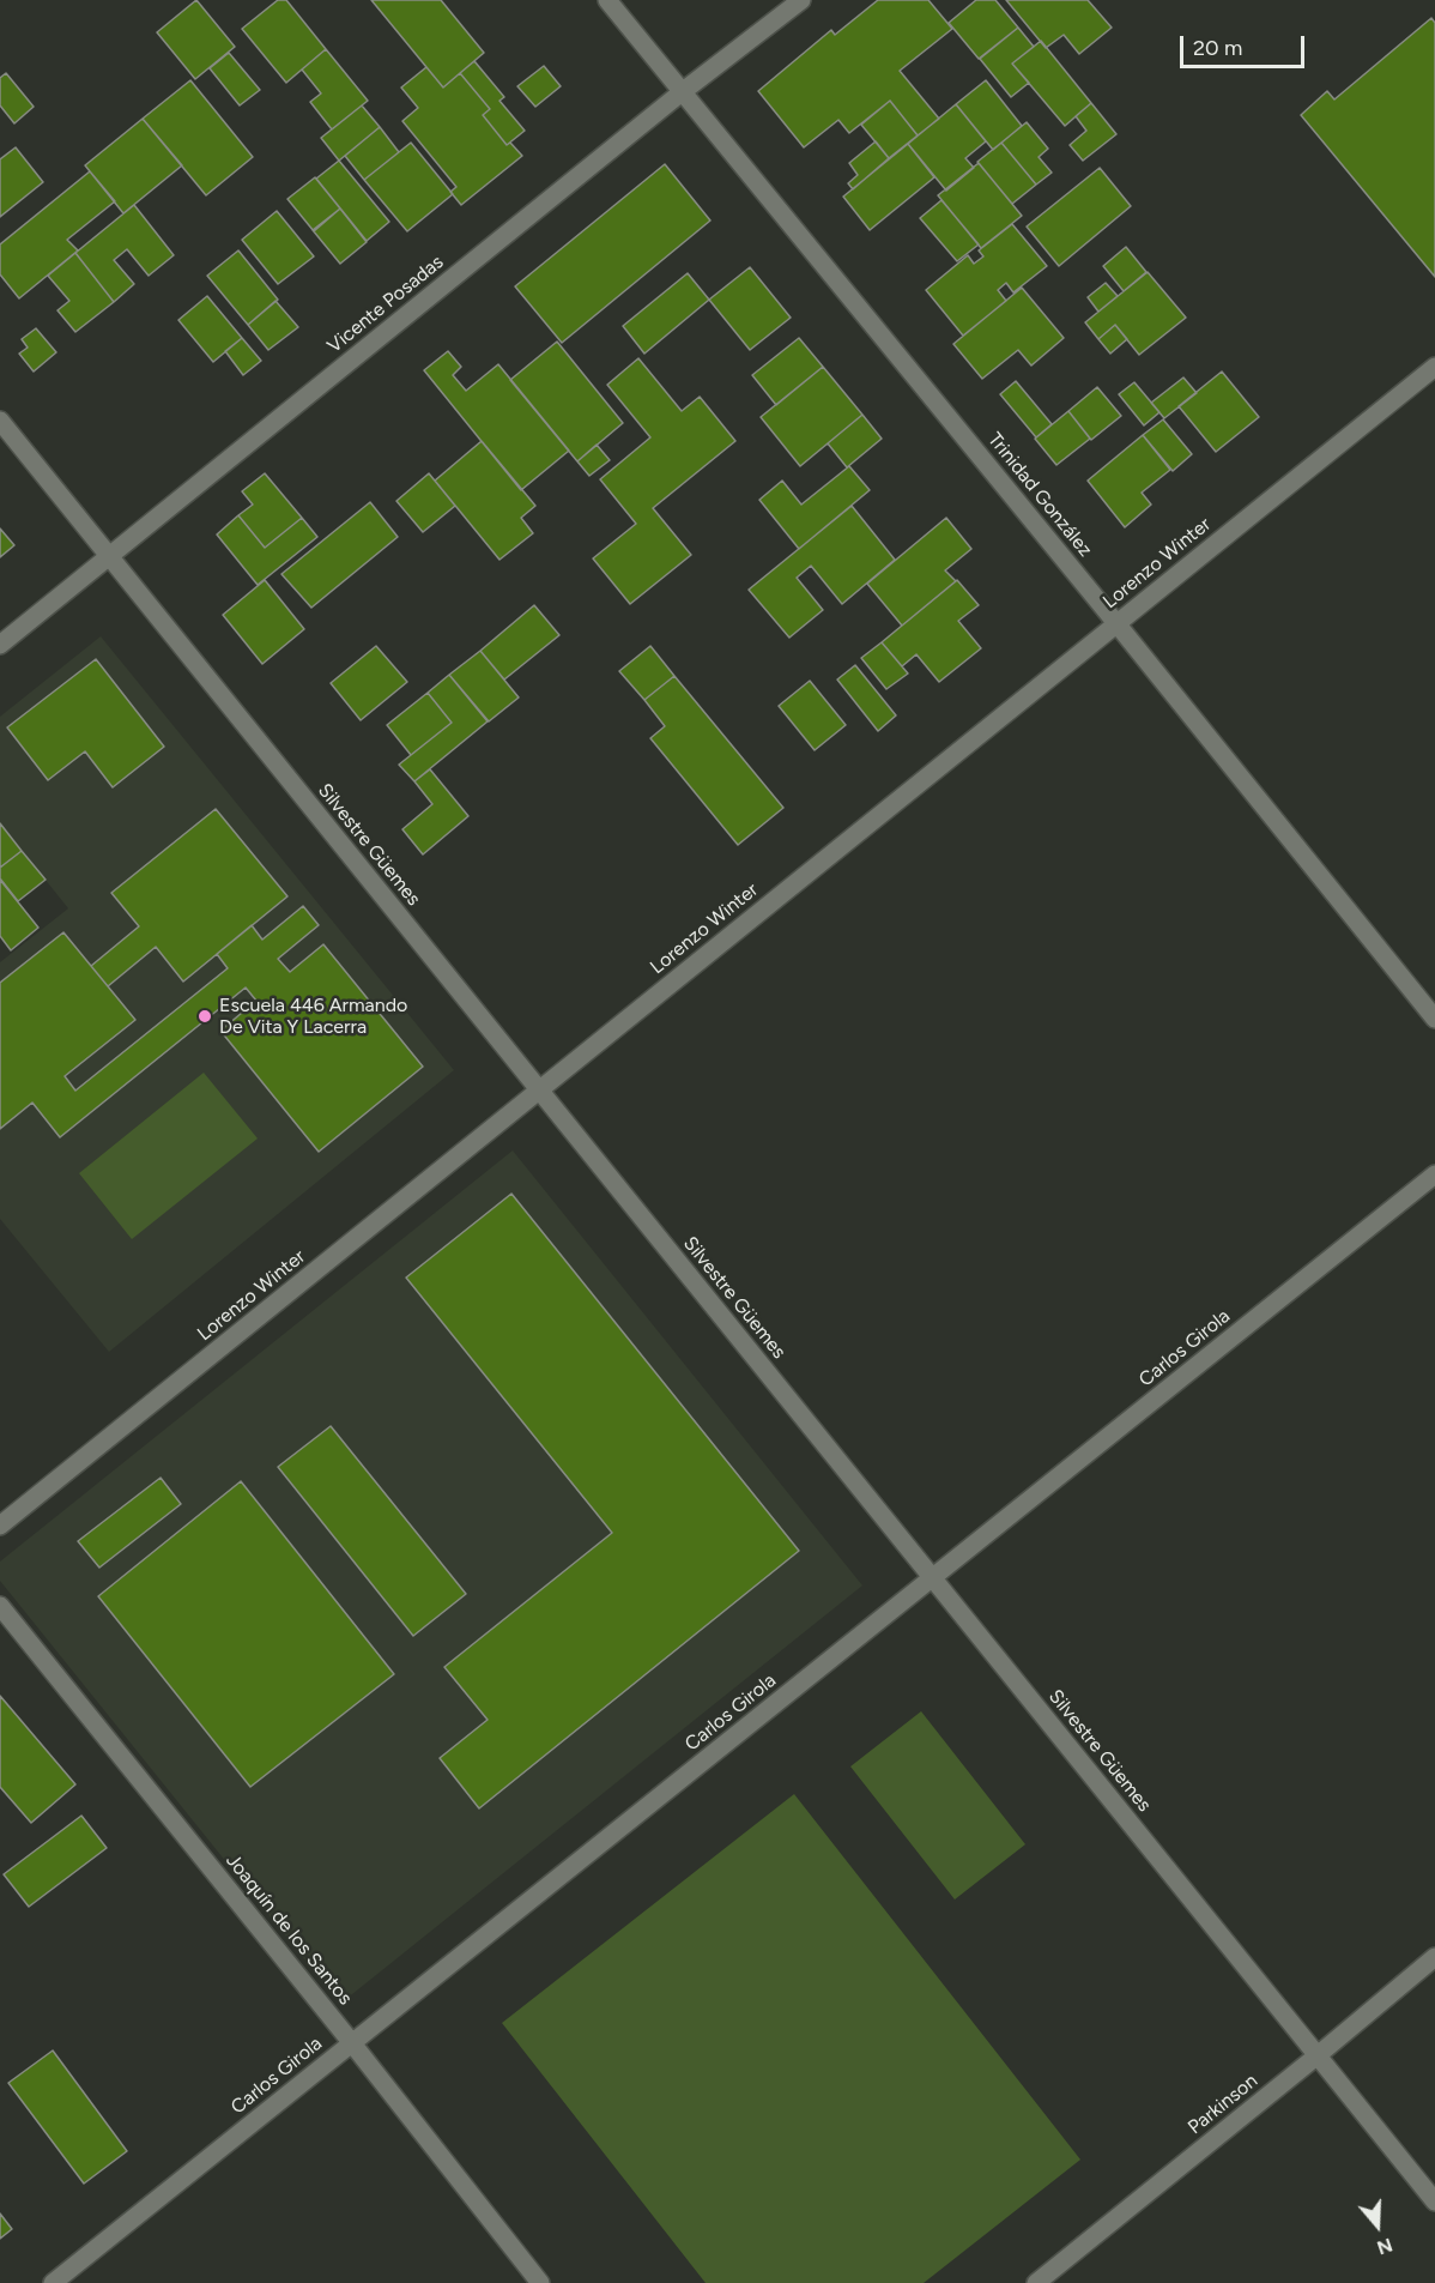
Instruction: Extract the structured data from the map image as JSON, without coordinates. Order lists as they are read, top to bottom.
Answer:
{
  "streets": {
    "street": [
      "Vicente Posadas",
      "Trinidad González",
      "Lorenzo Winter",
      "Silvestre Güemes",
      "Carlos Girola",
      "Joaquín de los Santos",
      "Parkinson"
    ]
  },
  "crossings": [
    ["Vicente Posadas", "Trinidad González"],
    ["Vicente Posadas", "Silvestre Güemes"],
    ["Trinidad González", "Lorenzo Winter"],
    ["Lorenzo Winter", "Silvestre Güemes"],
    ["Silvestre Güemes", "Carlos Girola"],
    ["Silvestre Güemes", "Parkinson"],
    ["Carlos Girola", "Joaquín de los Santos"]
  ],
  "places": ["Escuela 446 Armando De Vita Y Lacerra"],
  "scale_bar": "20 m",
  "north": "bottom"
}
